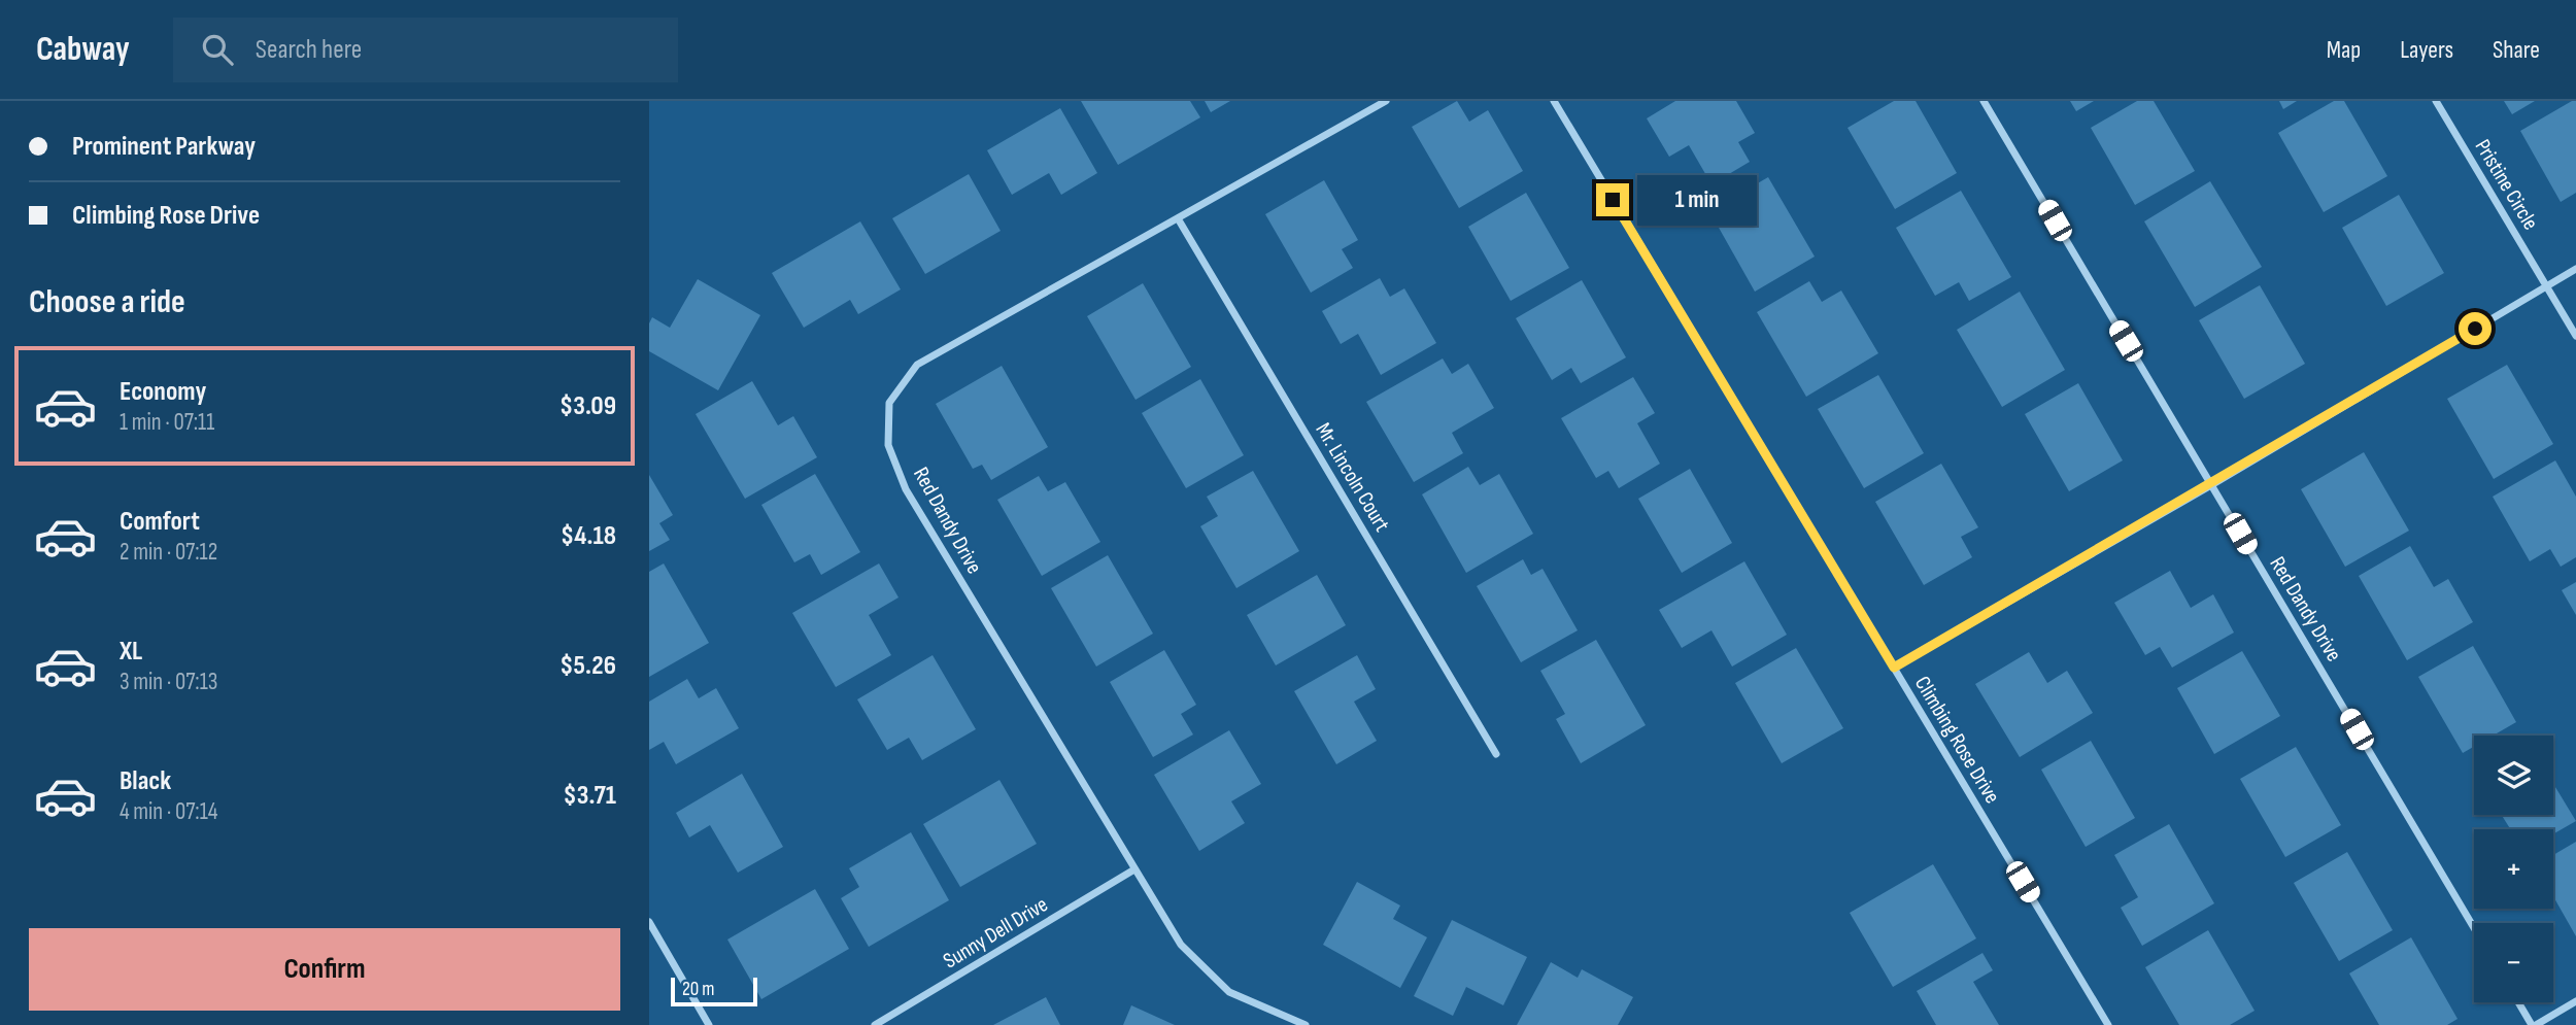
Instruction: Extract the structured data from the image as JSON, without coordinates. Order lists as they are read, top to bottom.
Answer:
{
  "streets": {
    "street": [
      "Pristine Circle",
      "Mr. Lincoln Court",
      "Red Dandy Drive",
      "Climbing Rose Drive",
      "Sunny Dell Drive"
    ]
  },
  "crossings": [
    ["Mr. Lincoln Court", "Red Dandy Drive"],
    ["Red Dandy Drive", "Sunny Dell Drive"]
  ],
  "scale_bar": "20 m",
  "page": {
    "header": "Cabway",
    "search": "Search here",
    "nav": ["Map", "Layers", "Share"],
    "banner": ["Prominent Parkway", "Climbing Rose Drive"],
    "bubble": "1 min",
    "heading": "Choose a ride",
    "list": [
      {
        "name": "Economy",
        "note": "1 min · 07:11",
        "value": "$3.09"
      },
      {
        "name": "Comfort",
        "note": "2 min · 07:12",
        "value": "$4.18"
      },
      {
        "name": "XL",
        "note": "3 min · 07:13",
        "value": "$5.26"
      },
      {
        "name": "Black",
        "note": "4 min · 07:14",
        "value": "$3.71"
      }
    ],
    "map_buttons": ["+", "−"],
    "buttons": "Confirm",
    "scale": "20 m"
  }
}
